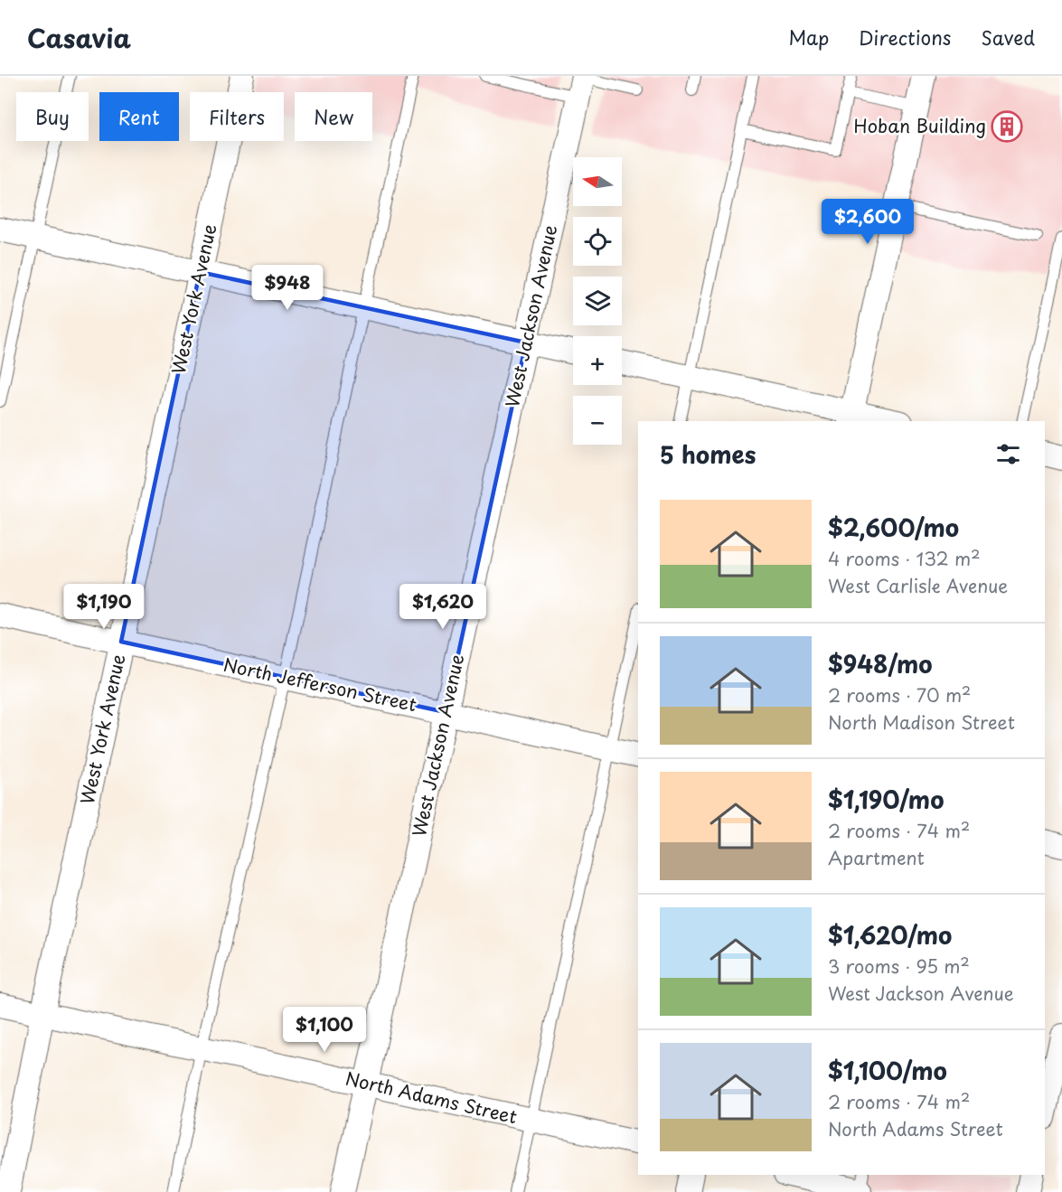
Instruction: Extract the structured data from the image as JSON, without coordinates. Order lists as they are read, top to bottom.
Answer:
{
  "streets": {
    "street": [
      "West York Avenue",
      "West Jackson Avenue",
      "North Jefferson Street",
      "North Adams Street"
    ]
  },
  "crossings": [
    ["West York Avenue", "North Jefferson Street"],
    ["West York Avenue", "North Adams Street"],
    ["West Jackson Avenue", "North Jefferson Street"],
    ["West Jackson Avenue", "North Adams Street"]
  ],
  "places": {
    "building": ["Hoban Building"]
  },
  "north": "left",
  "page": {
    "header": "Casavia",
    "nav": ["Map", "Directions", "Saved"],
    "chip": [
      "Buy",
      "Rent",
      "Filters",
      "New"
    ],
    "map_buttons": ["+", "−"],
    "price": [
      "$2,600",
      "$948",
      "$1,190",
      "$1,620",
      "$1,100"
    ],
    "heading": "5 homes",
    "list": [
      {
        "name": "$2,600/mo",
        "note": "4 rooms · 132 m² · West Carlisle Avenue"
      },
      {
        "name": "$948/mo",
        "note": "2 rooms · 70 m² · North Madison Street"
      },
      {
        "name": "$1,190/mo",
        "note": "2 rooms · 74 m² · Apartment"
      },
      {
        "name": "$1,620/mo",
        "note": "3 rooms · 95 m² · West Jackson Avenue"
      },
      {
        "name": "$1,100/mo",
        "note": "2 rooms · 74 m² · North Adams Street"
      }
    ]
  }
}
